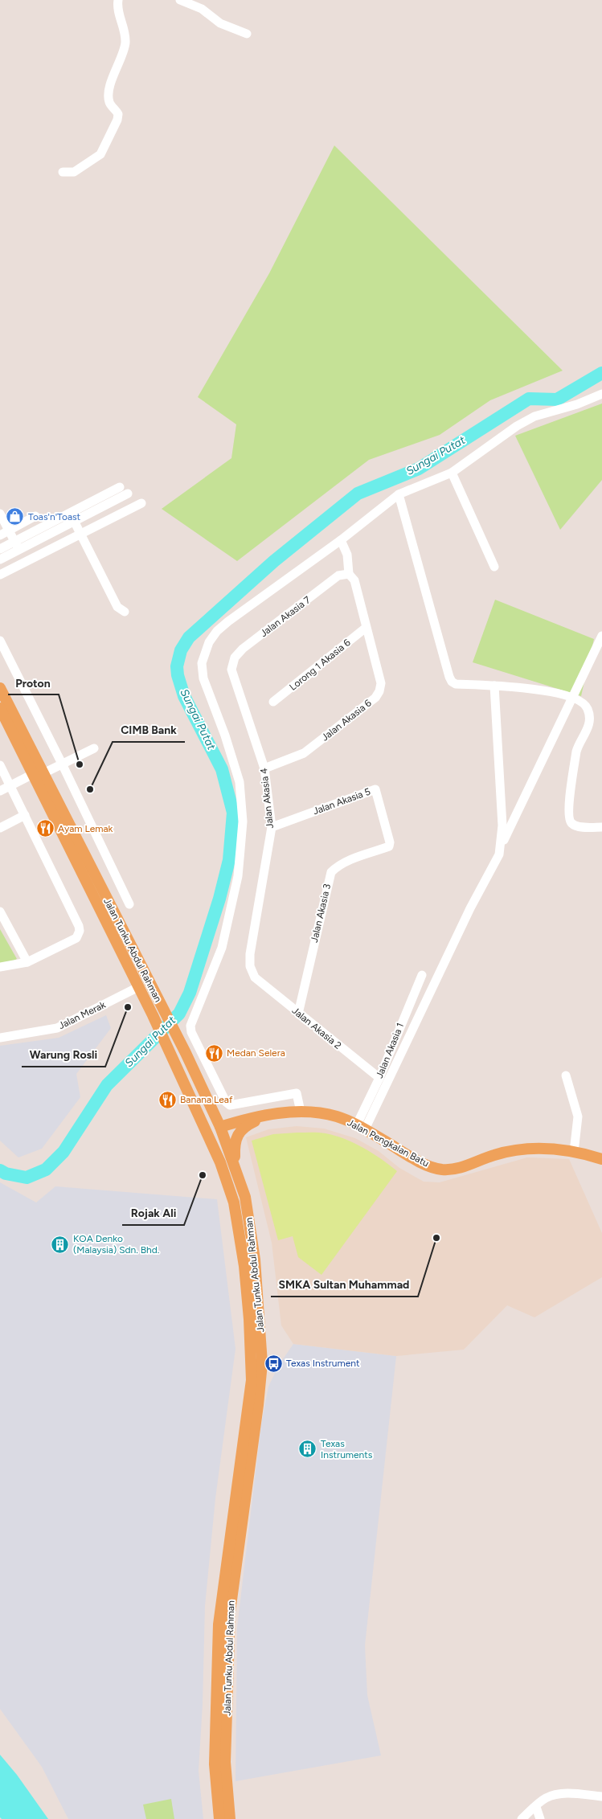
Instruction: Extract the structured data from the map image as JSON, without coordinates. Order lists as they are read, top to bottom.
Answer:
{
  "streets": {
    "main road": ["Jalan Tunku Abdul Rahman", "Jalan Pengkalan Batu"],
    "street": [
      "Jalan Akasia 7",
      "Lorong 1 Akasia 6",
      "Jalan Akasia 6",
      "Jalan Akasia 4",
      "Jalan Akasia 5",
      "Jalan Akasia 3",
      "Jalan Merak",
      "Jalan Akasia 2",
      "Jalan Akasia 1"
    ]
  },
  "crossings": [
    ["Jalan Akasia 7", "Jalan Akasia 6"],
    ["Jalan Akasia 7", "Jalan Akasia 4"],
    ["Lorong 1 Akasia 6", "Jalan Akasia 6"],
    ["Jalan Akasia 6", "Jalan Akasia 4"],
    ["Jalan Akasia 4", "Jalan Akasia 5"],
    ["Jalan Akasia 4", "Jalan Akasia 2"],
    ["Jalan Akasia 5", "Jalan Akasia 3"],
    ["Jalan Akasia 3", "Jalan Akasia 2"],
    ["Jalan Tunku Abdul Rahman", "Jalan Merak"],
    ["Jalan Tunku Abdul Rahman", "Jalan Pengkalan Batu"],
    ["Jalan Akasia 2", "Jalan Akasia 1"],
    ["Jalan Akasia 1", "Jalan Pengkalan Batu"]
  ],
  "water": ["Sungai Putat"],
  "places": {
    "shop": ["Toas'n'Toast"],
    "other": [
      "Proton",
      "CIMB Bank",
      "Warung Rosli",
      "Rojak Ali",
      "SMKA Sultan Muhammad"
    ],
    "restaurant": ["Ayam Lemak", "Medan Selera", "Banana Leaf"],
    "building": ["KOA Denko (Malaysia) Sdn. Bhd.", "Texas Instruments"],
    "bus stop": ["Texas Instrument"]
  }
}
